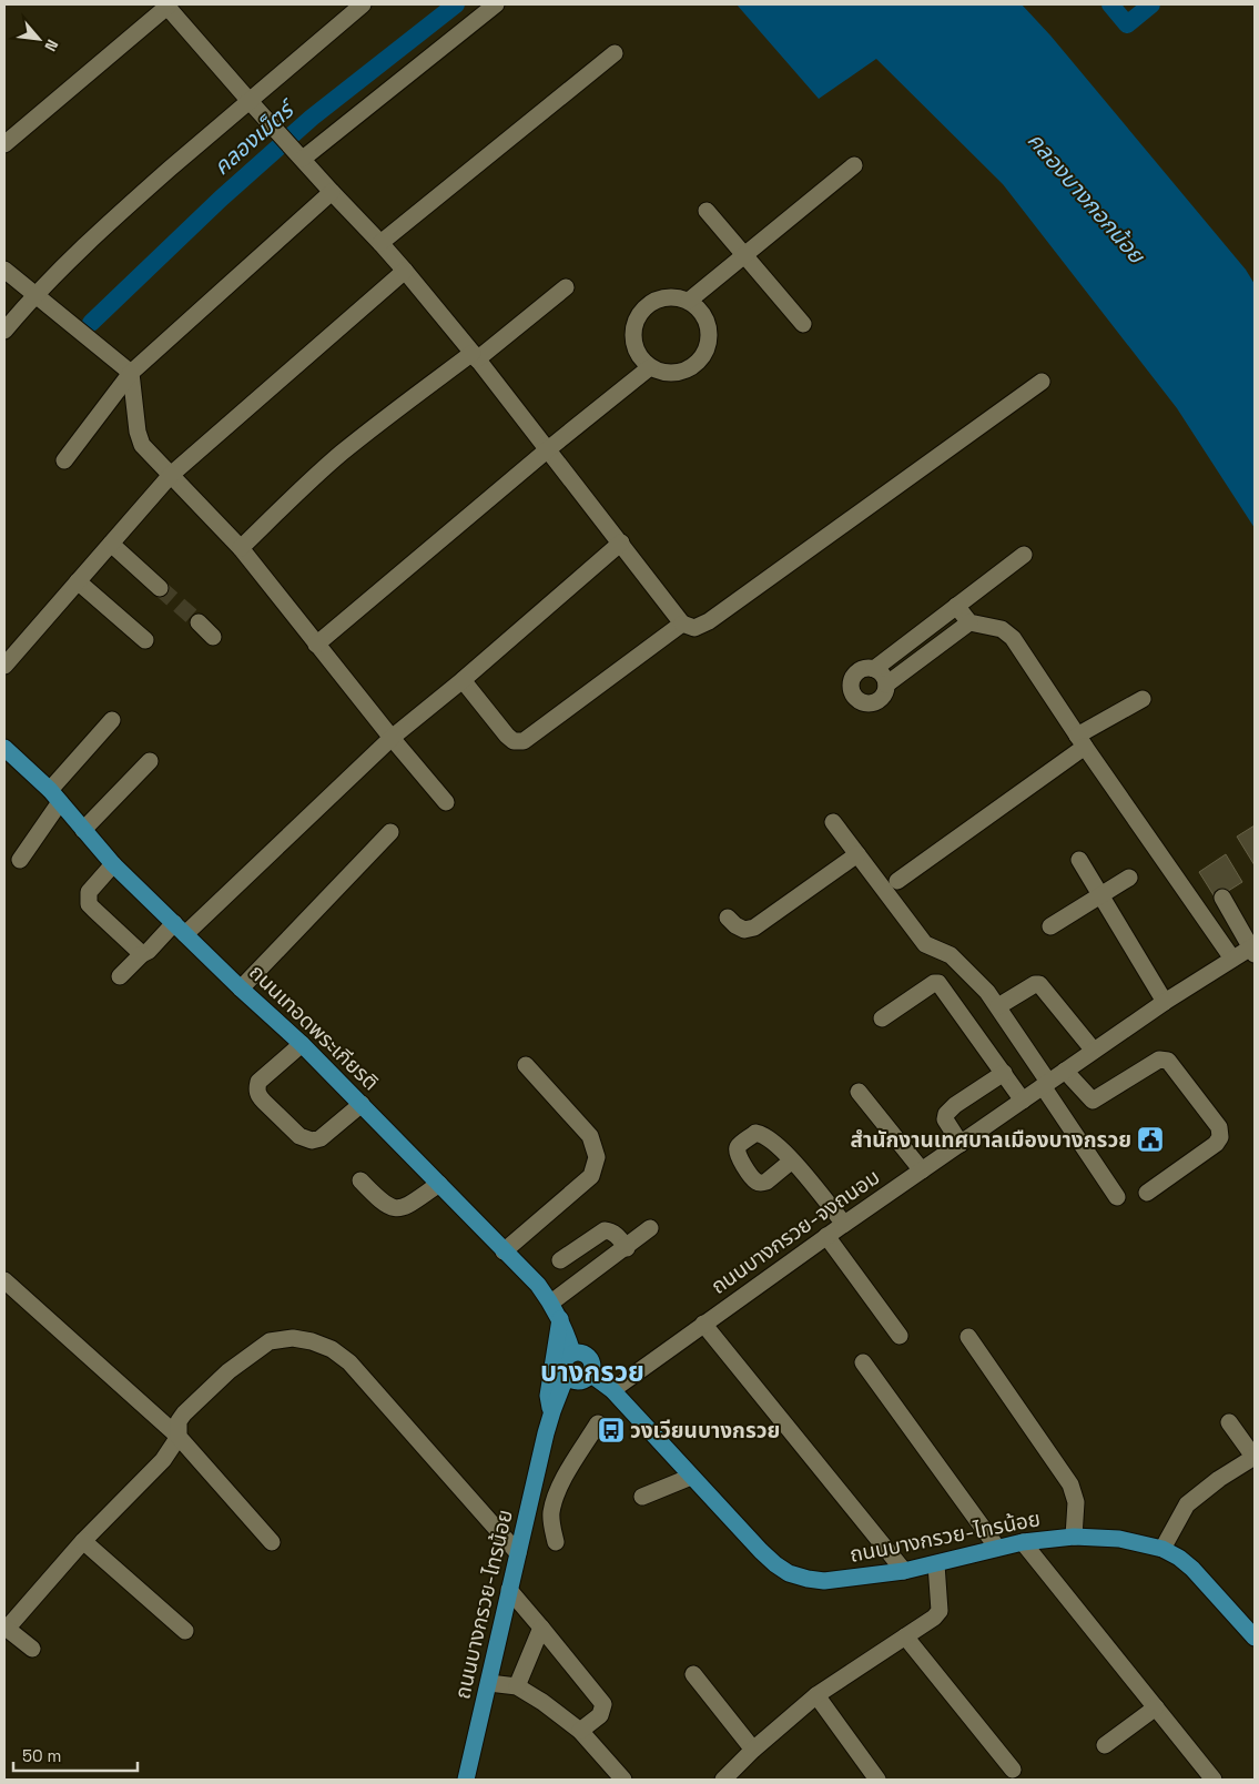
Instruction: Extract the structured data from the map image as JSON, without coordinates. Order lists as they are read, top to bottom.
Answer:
{
  "streets": {
    "main road": ["ถนนเทอดพระเกียรติ", "ถนนบางกรวย-ไทรน้อย"],
    "street": ["ถนนบางกรวย-จงถนอม"]
  },
  "crossings": [
    ["ถนนเทอดพระเกียรติ", "ถนนบางกรวย-ไทรน้อย"],
    ["ถนนบางกรวย-จงถนอม", "ถนนบางกรวย-ไทรน้อย"]
  ],
  "districts": ["บางกรวย"],
  "water": ["คลองเม็ตร์", "คลองบางกอกน้อย"],
  "places": {
    "public building": ["สำนักงานเทศบาลเมืองบางกรวย"],
    "bus stop": ["วงเวียนบางกรวย"]
  },
  "scale_bar": "50 m",
  "north": "bottom right"
}
